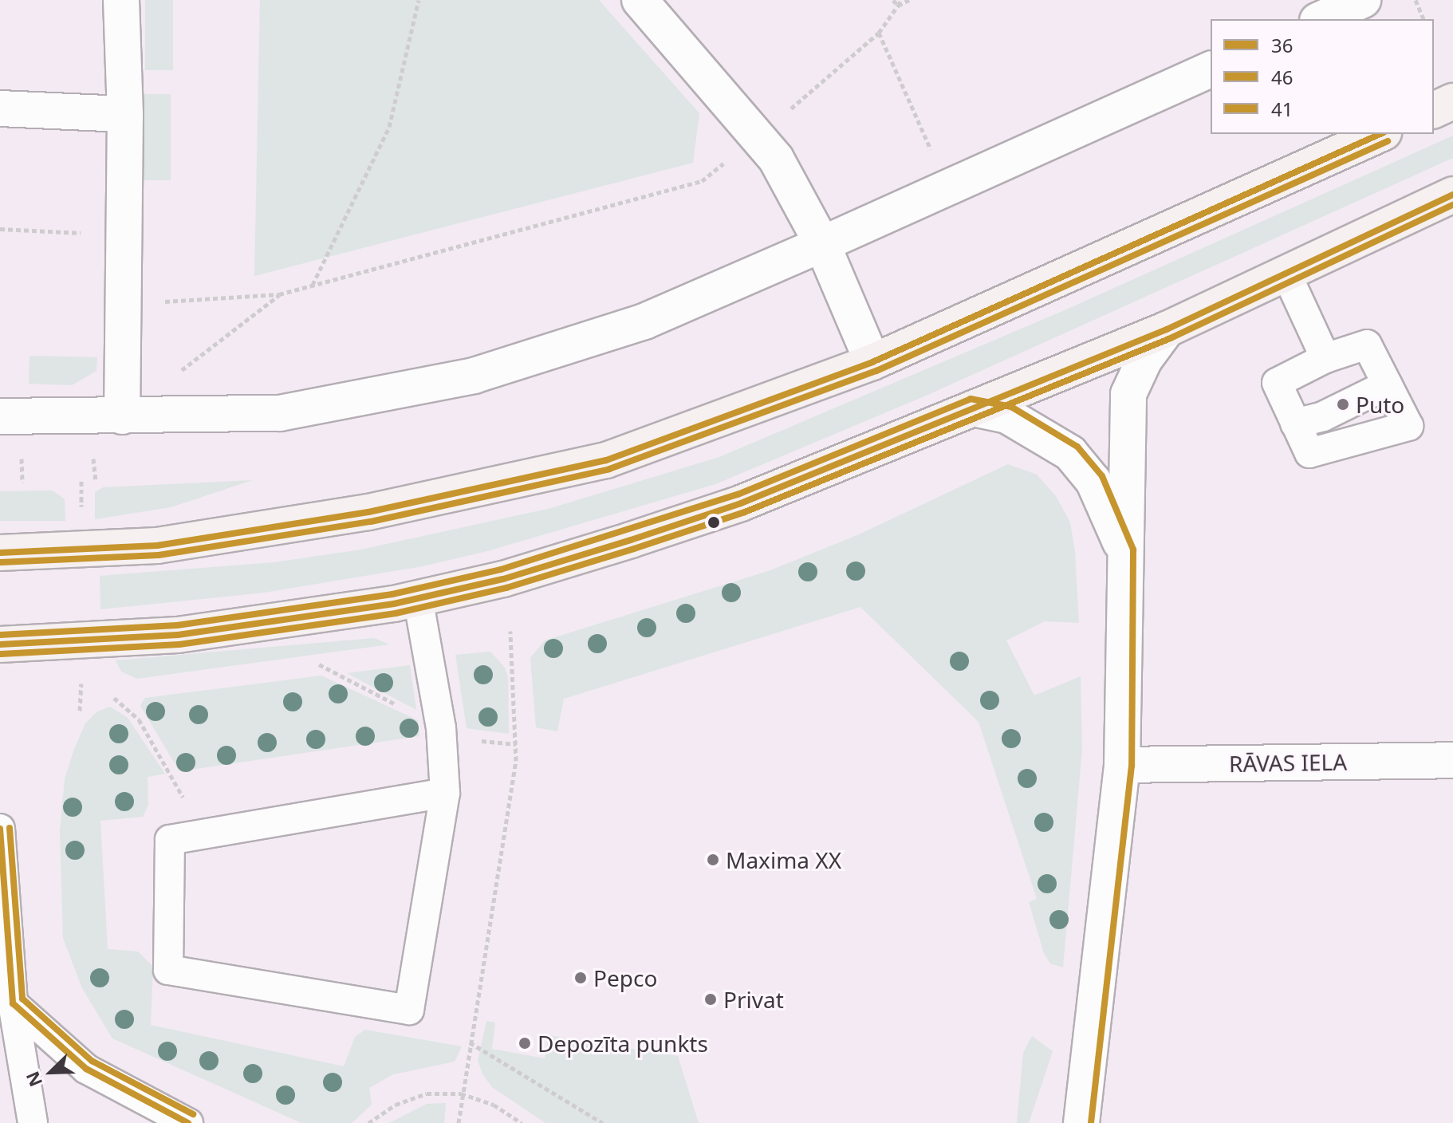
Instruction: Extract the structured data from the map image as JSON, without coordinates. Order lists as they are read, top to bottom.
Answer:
{
  "streets": {
    "street": ["RĀVAS IELA"]
  },
  "places": [
    "Puto",
    "Maxima XX",
    "Pepco",
    "Privat",
    "Depozīta punkts"
  ],
  "lines": ["transit line 36", "transit line 46", "transit line 41"],
  "legend": ["36", "46", "41"],
  "north": "bottom left"
}
